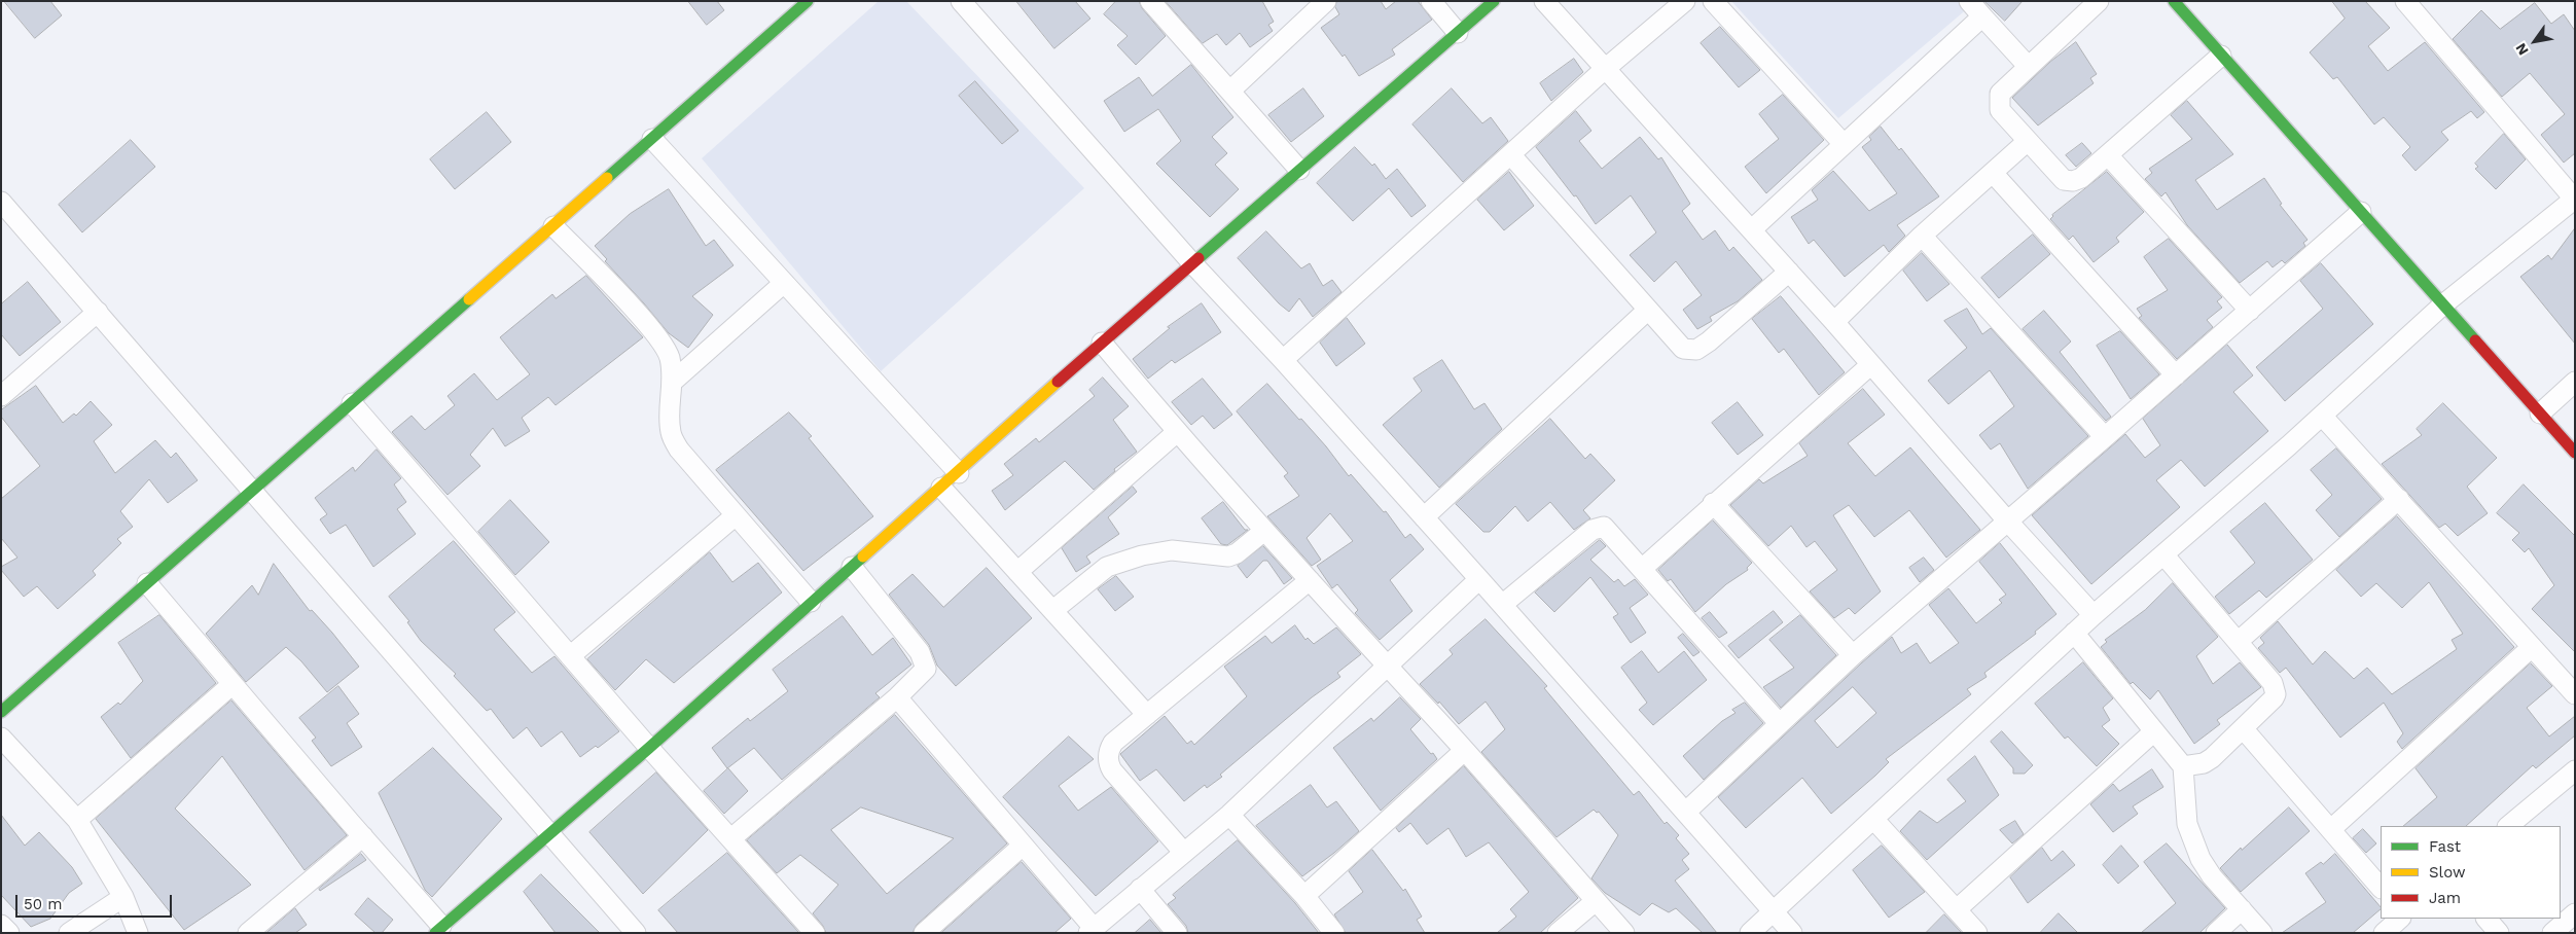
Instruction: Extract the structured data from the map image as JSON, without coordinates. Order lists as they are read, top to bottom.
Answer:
{
  "legend": ["Fast", "Slow", "Jam"],
  "scale_bar": "50 m",
  "north": "bottom left"
}
